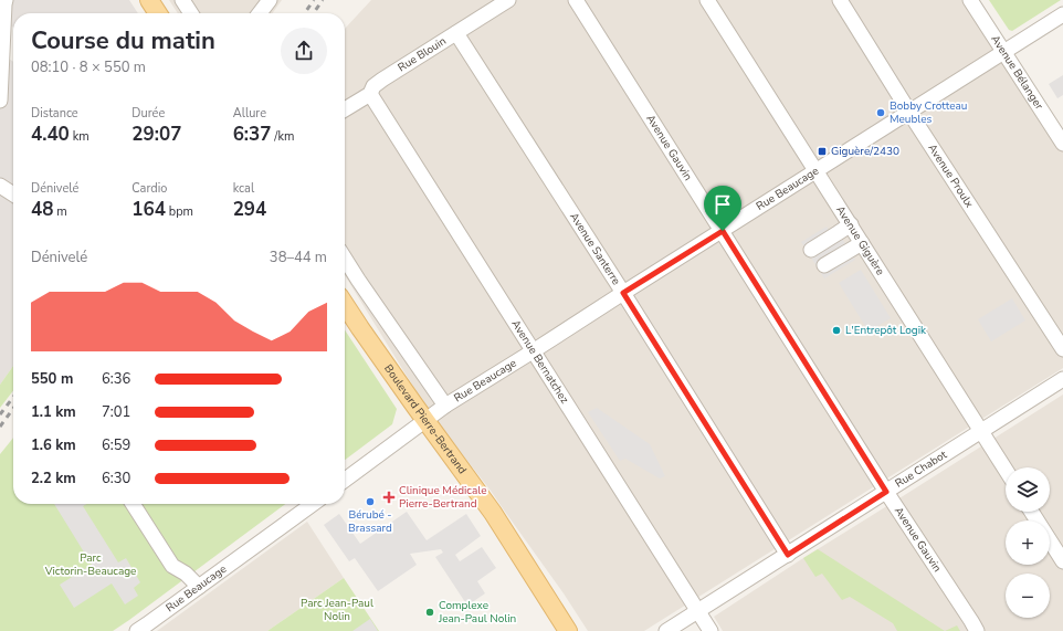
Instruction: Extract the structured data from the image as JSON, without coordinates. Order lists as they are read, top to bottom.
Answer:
{
  "streets": {
    "main road": ["Boulevard Pierre-Bertrand"],
    "street": [
      "Rue Blouin",
      "Avenue Bélanger",
      "Avenue Gauvin",
      "Avenue Proulx",
      "Rue Beaucage",
      "Avenue Giguère",
      "Avenue Santerre",
      "Avenue Bernatchez",
      "Rue Chabot"
    ]
  },
  "crossings": [
    ["Rue Blouin", "Avenue Santerre"],
    ["Rue Blouin", "Avenue Bernatchez"],
    ["Avenue Bélanger", "Rue Beaucage"],
    ["Avenue Gauvin", "Rue Beaucage"],
    ["Avenue Gauvin", "Rue Chabot"],
    ["Avenue Proulx", "Rue Beaucage"],
    ["Rue Beaucage", "Avenue Giguère"],
    ["Rue Beaucage", "Avenue Santerre"],
    ["Rue Beaucage", "Avenue Bernatchez"],
    ["Rue Beaucage", "Boulevard Pierre-Bertrand"],
    ["Avenue Giguère", "Rue Chabot"],
    ["Avenue Santerre", "Rue Chabot"],
    ["Avenue Bernatchez", "Rue Chabot"]
  ],
  "parks": ["Parc Victorin-Beaucage", "Parc Jean-Paul Nolin"],
  "places": {
    "other": [
      "Bobby Crotteau Meubles",
      "L'Entrepôt Logik",
      "Bérubé - Brassard",
      "Complexe Jean-Paul Nolin"
    ],
    "transit": ["Giguère/2430"],
    "health": ["Clinique Médicale Pierre-Bertrand"]
  },
  "page": {
    "heading": ["Course du matin", "08:10 · 8 × 550 m"],
    "stats": [
      ["Distance", "4.40 km"],
      ["Durée", "29:07"],
      ["Allure", "6:37 /km"],
      ["Dénivelé", "48 m"],
      ["Cardio", "164 bpm"],
      ["kcal", "294"]
    ],
    "chart": ["Dénivelé", "38–44 m"],
    "list": [
      {
        "name": "550 m",
        "note": "6:36"
      },
      {
        "name": "1.1 km",
        "note": "7:01"
      },
      {
        "name": "1.6 km",
        "note": "6:59"
      },
      {
        "name": "2.2 km",
        "note": "6:30"
      }
    ],
    "map_buttons": ["+", "−"]
  }
}
